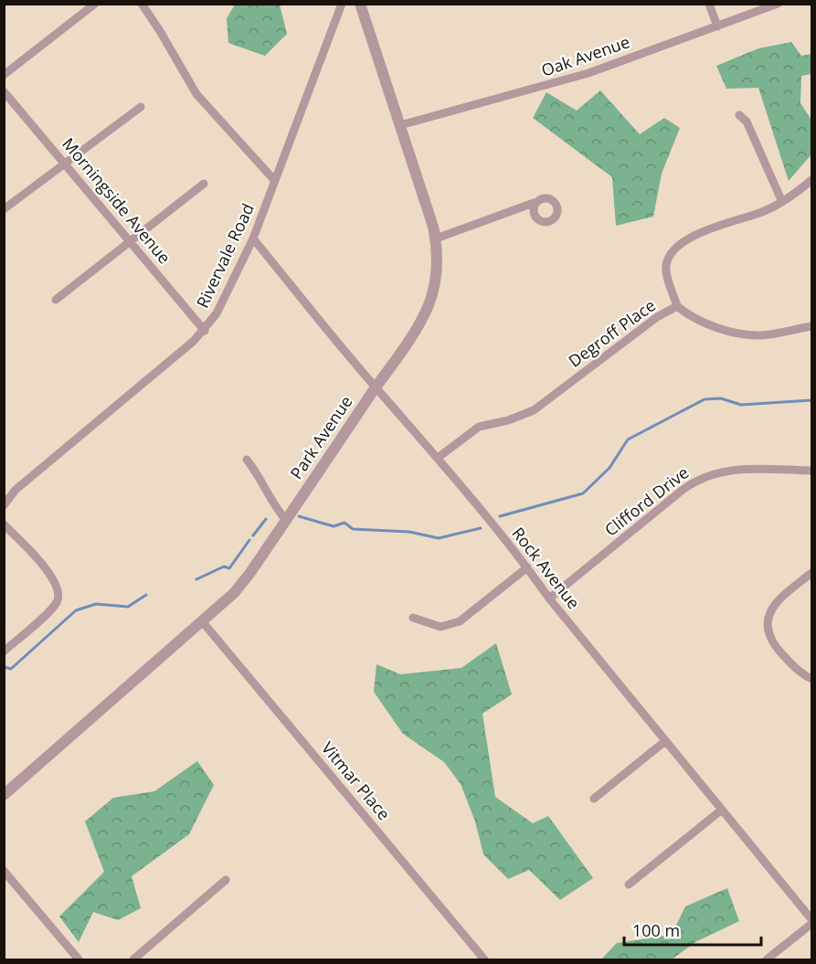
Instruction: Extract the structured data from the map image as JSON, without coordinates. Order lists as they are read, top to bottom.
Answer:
{
  "streets": {
    "street": [
      "Oak Avenue",
      "Morningside Avenue",
      "Rivervale Road",
      "Degroff Place",
      "Park Avenue",
      "Clifford Drive",
      "Rock Avenue",
      "Vitmar Place"
    ]
  },
  "crossings": [
    ["Oak Avenue", "Park Avenue"],
    ["Morningside Avenue", "Rivervale Road"],
    ["Rivervale Road", "Rock Avenue"],
    ["Degroff Place", "Rock Avenue"],
    ["Park Avenue", "Rock Avenue"],
    ["Park Avenue", "Vitmar Place"],
    ["Clifford Drive", "Rock Avenue"]
  ],
  "scale_bar": "100 m"
}
